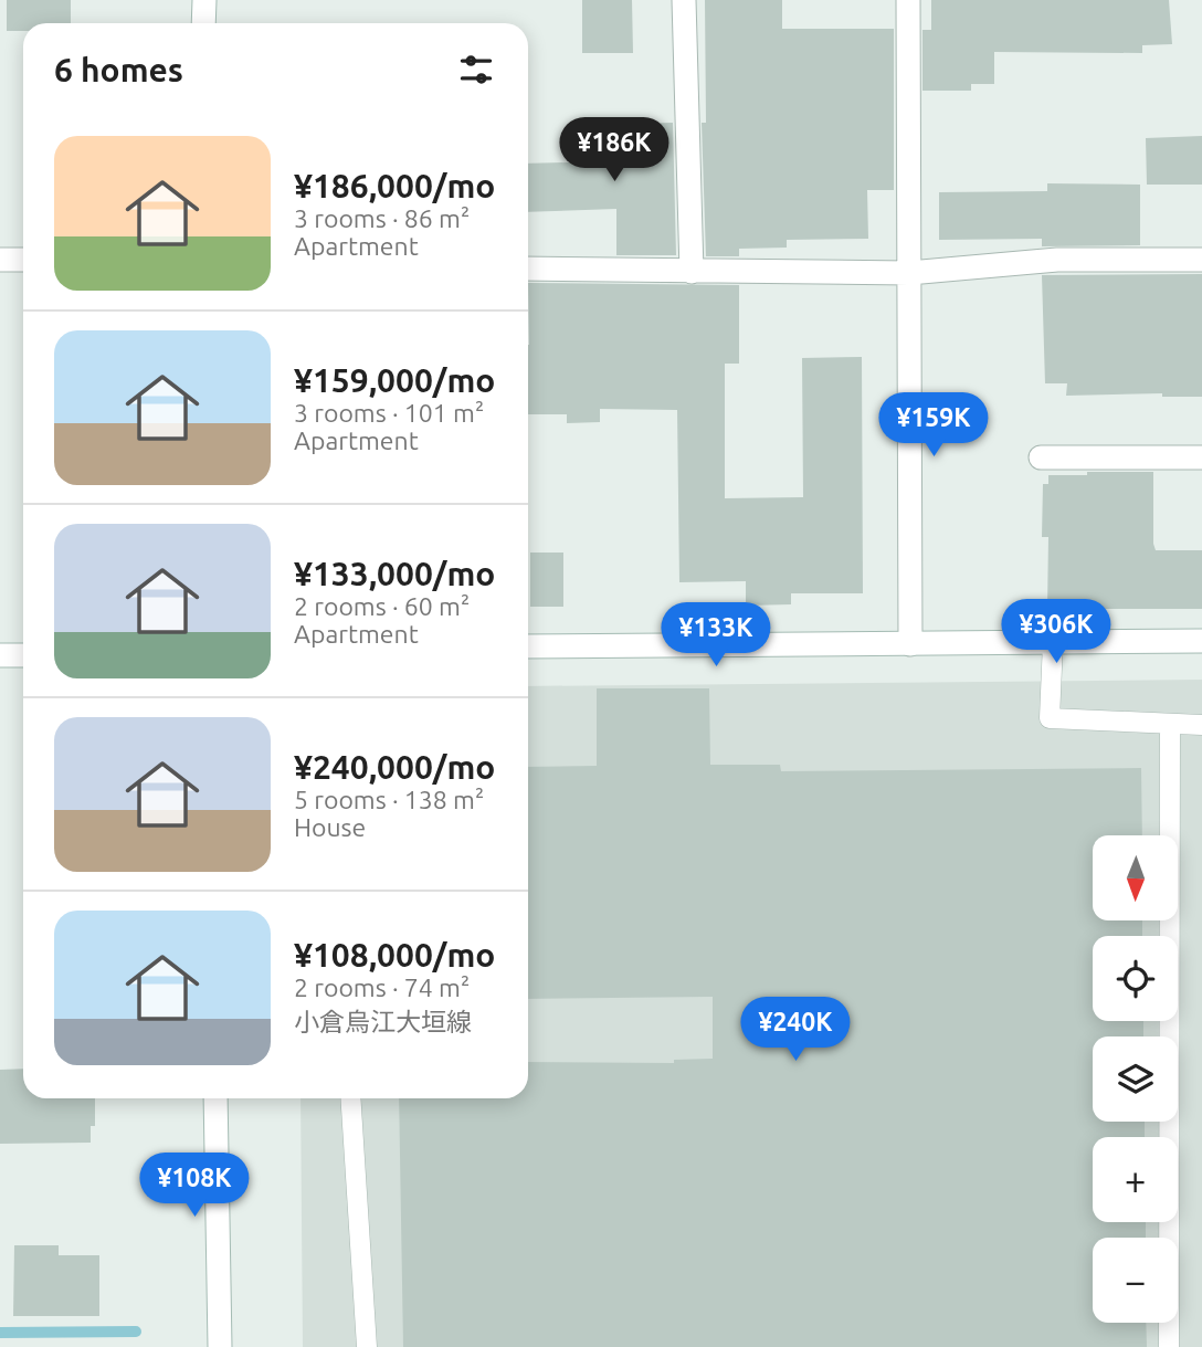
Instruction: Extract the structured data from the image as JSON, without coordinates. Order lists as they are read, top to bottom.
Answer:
{
  "north": "bottom",
  "page": {
    "heading": "6 homes",
    "list": [
      {
        "name": "¥186,000/mo",
        "note": "3 rooms · 86 m² · Apartment"
      },
      {
        "name": "¥159,000/mo",
        "note": "3 rooms · 101 m² · Apartment"
      },
      {
        "name": "¥133,000/mo",
        "note": "2 rooms · 60 m² · Apartment"
      },
      {
        "name": "¥240,000/mo",
        "note": "5 rooms · 138 m² · House"
      },
      {
        "name": "¥108,000/mo",
        "note": "2 rooms · 74 m² · 小倉烏江大垣線"
      }
    ],
    "price": [
      "¥186K",
      "¥159K",
      "¥306K",
      "¥133K",
      "¥240K",
      "¥108K"
    ],
    "map_buttons": ["+", "−"]
  }
}
